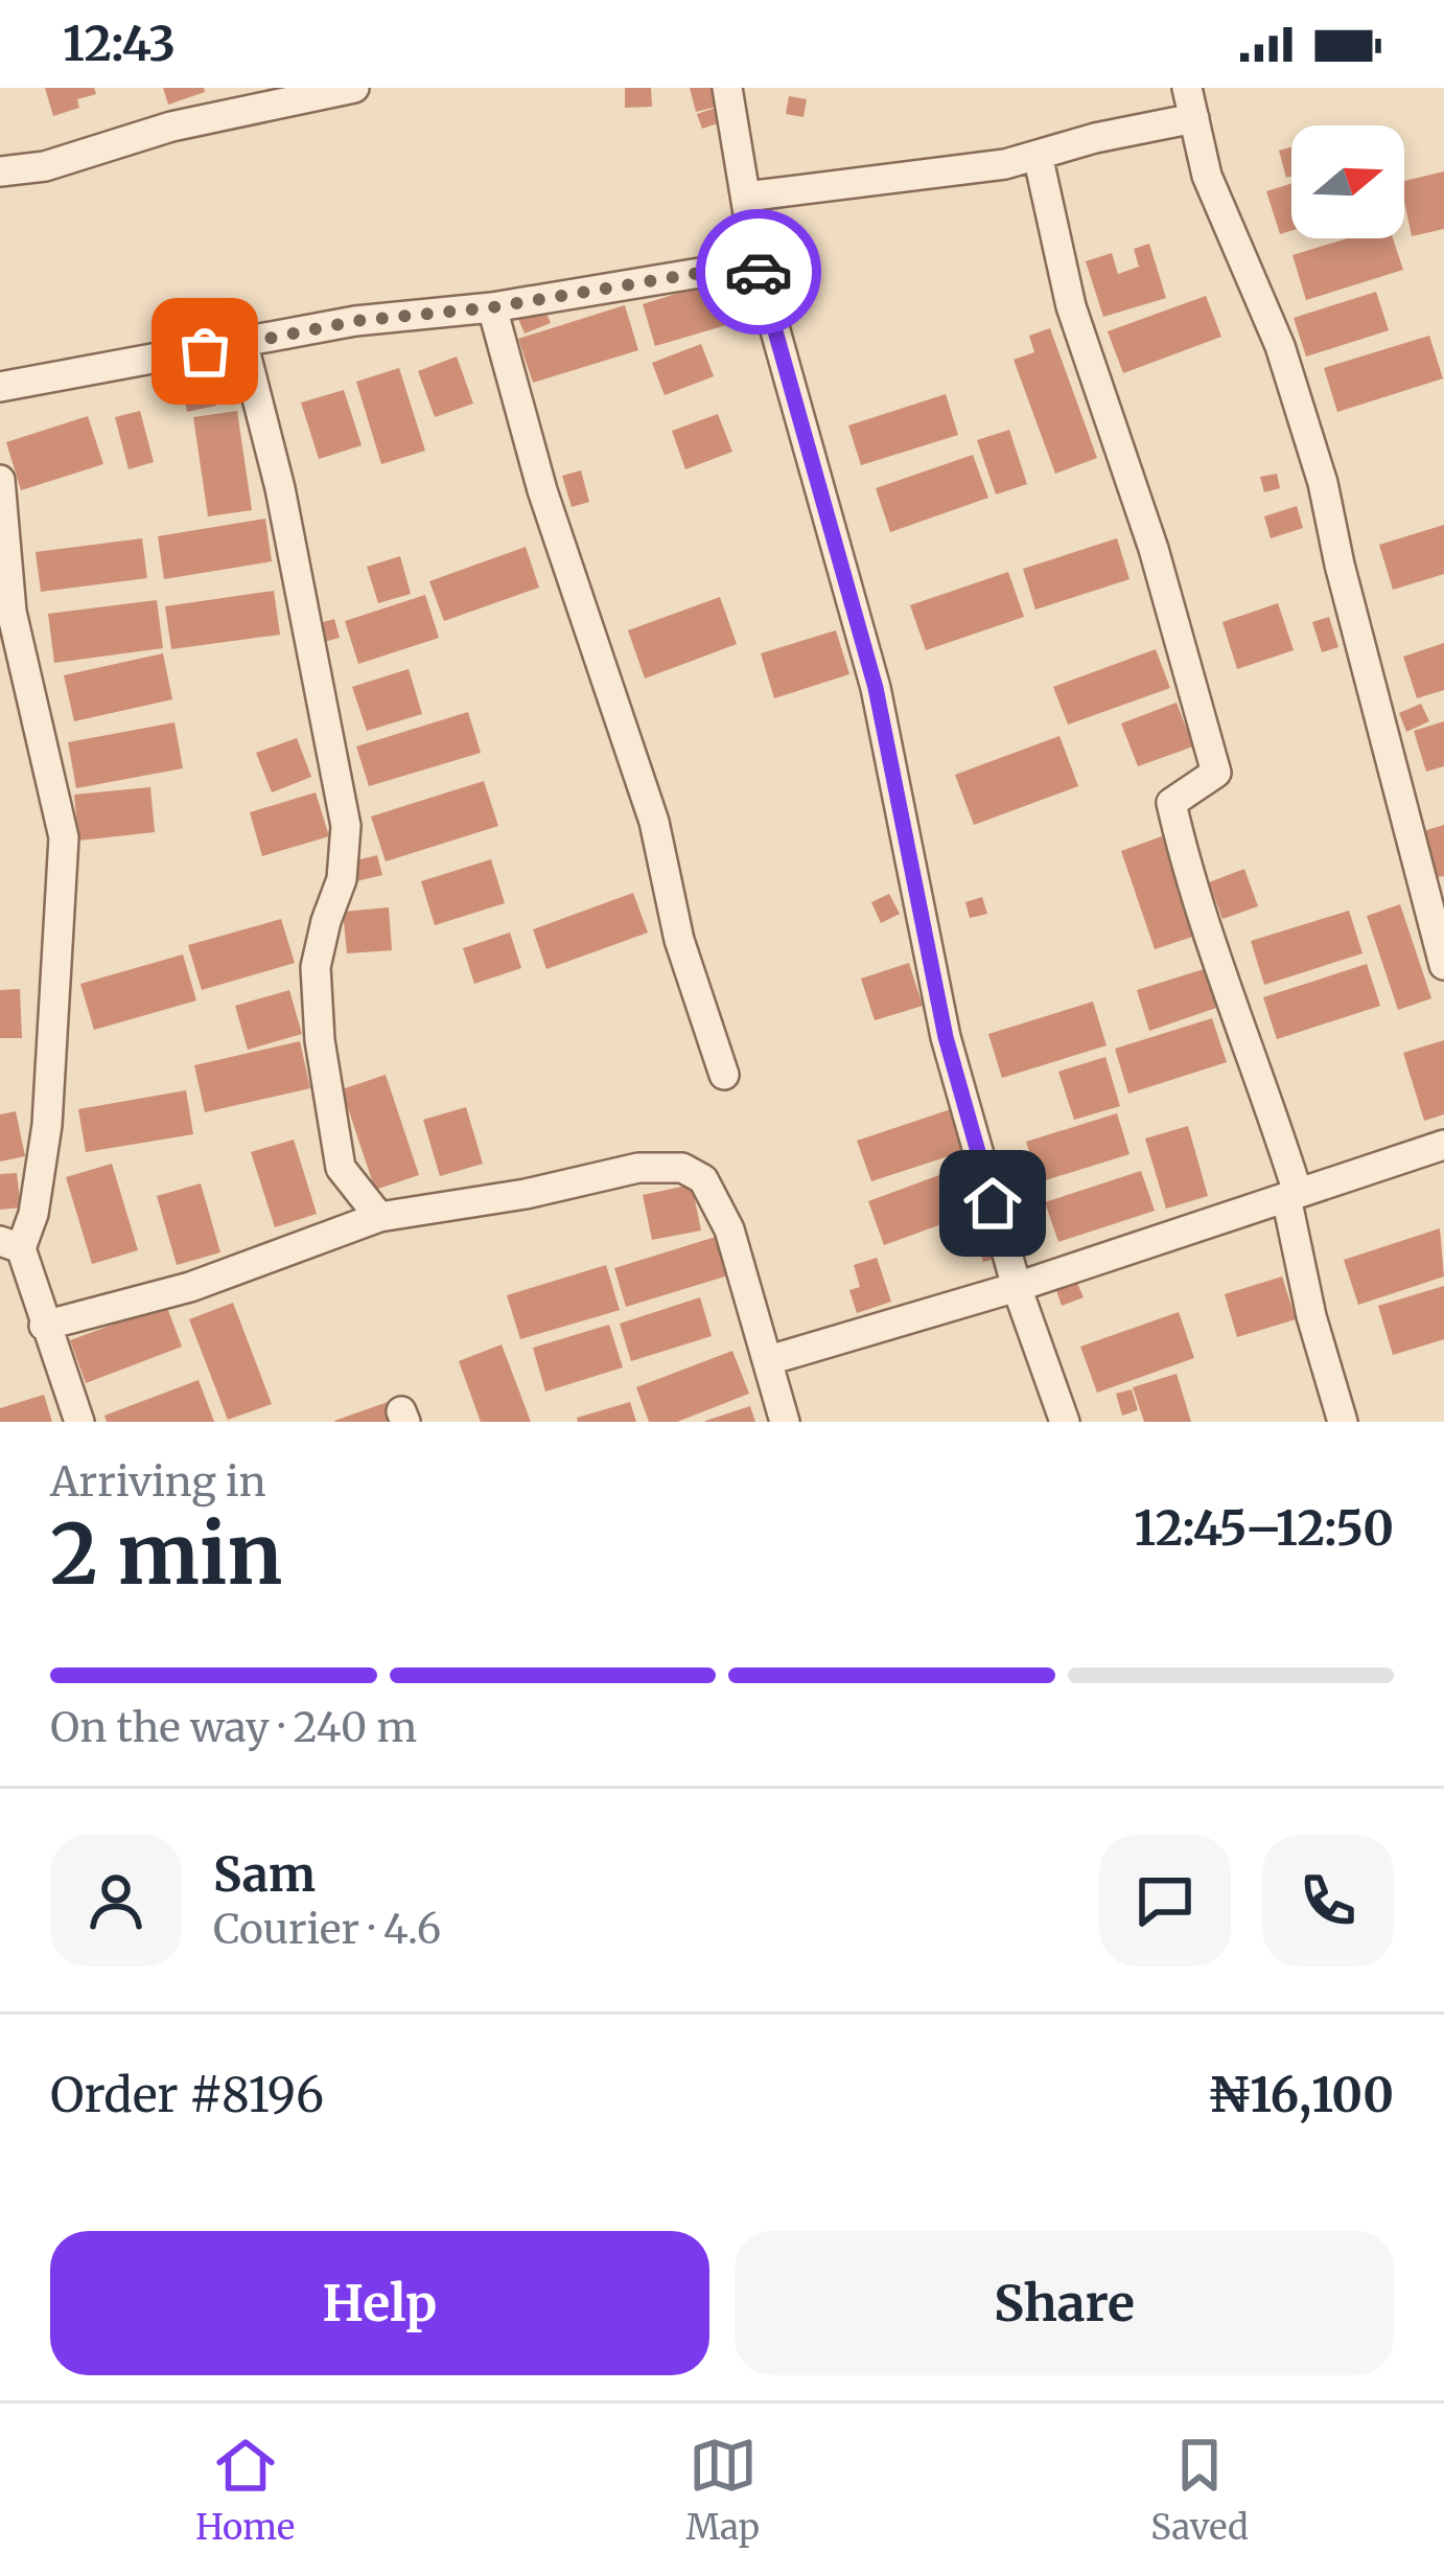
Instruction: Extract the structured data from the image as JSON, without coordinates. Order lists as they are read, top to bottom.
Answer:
{
  "north": "right",
  "page": {
    "status": "12:43",
    "heading": ["2 min", "Arriving in", "12:45–12:50"],
    "panel": [
      "Sam",
      "Courier · 4.6",
      "Order #8196",
      "₦16,100"
    ],
    "bar": "On the way · 240 m",
    "buttons": ["Help", "Share"],
    "tabs": ["Home", "Map", "Saved"]
  }
}
